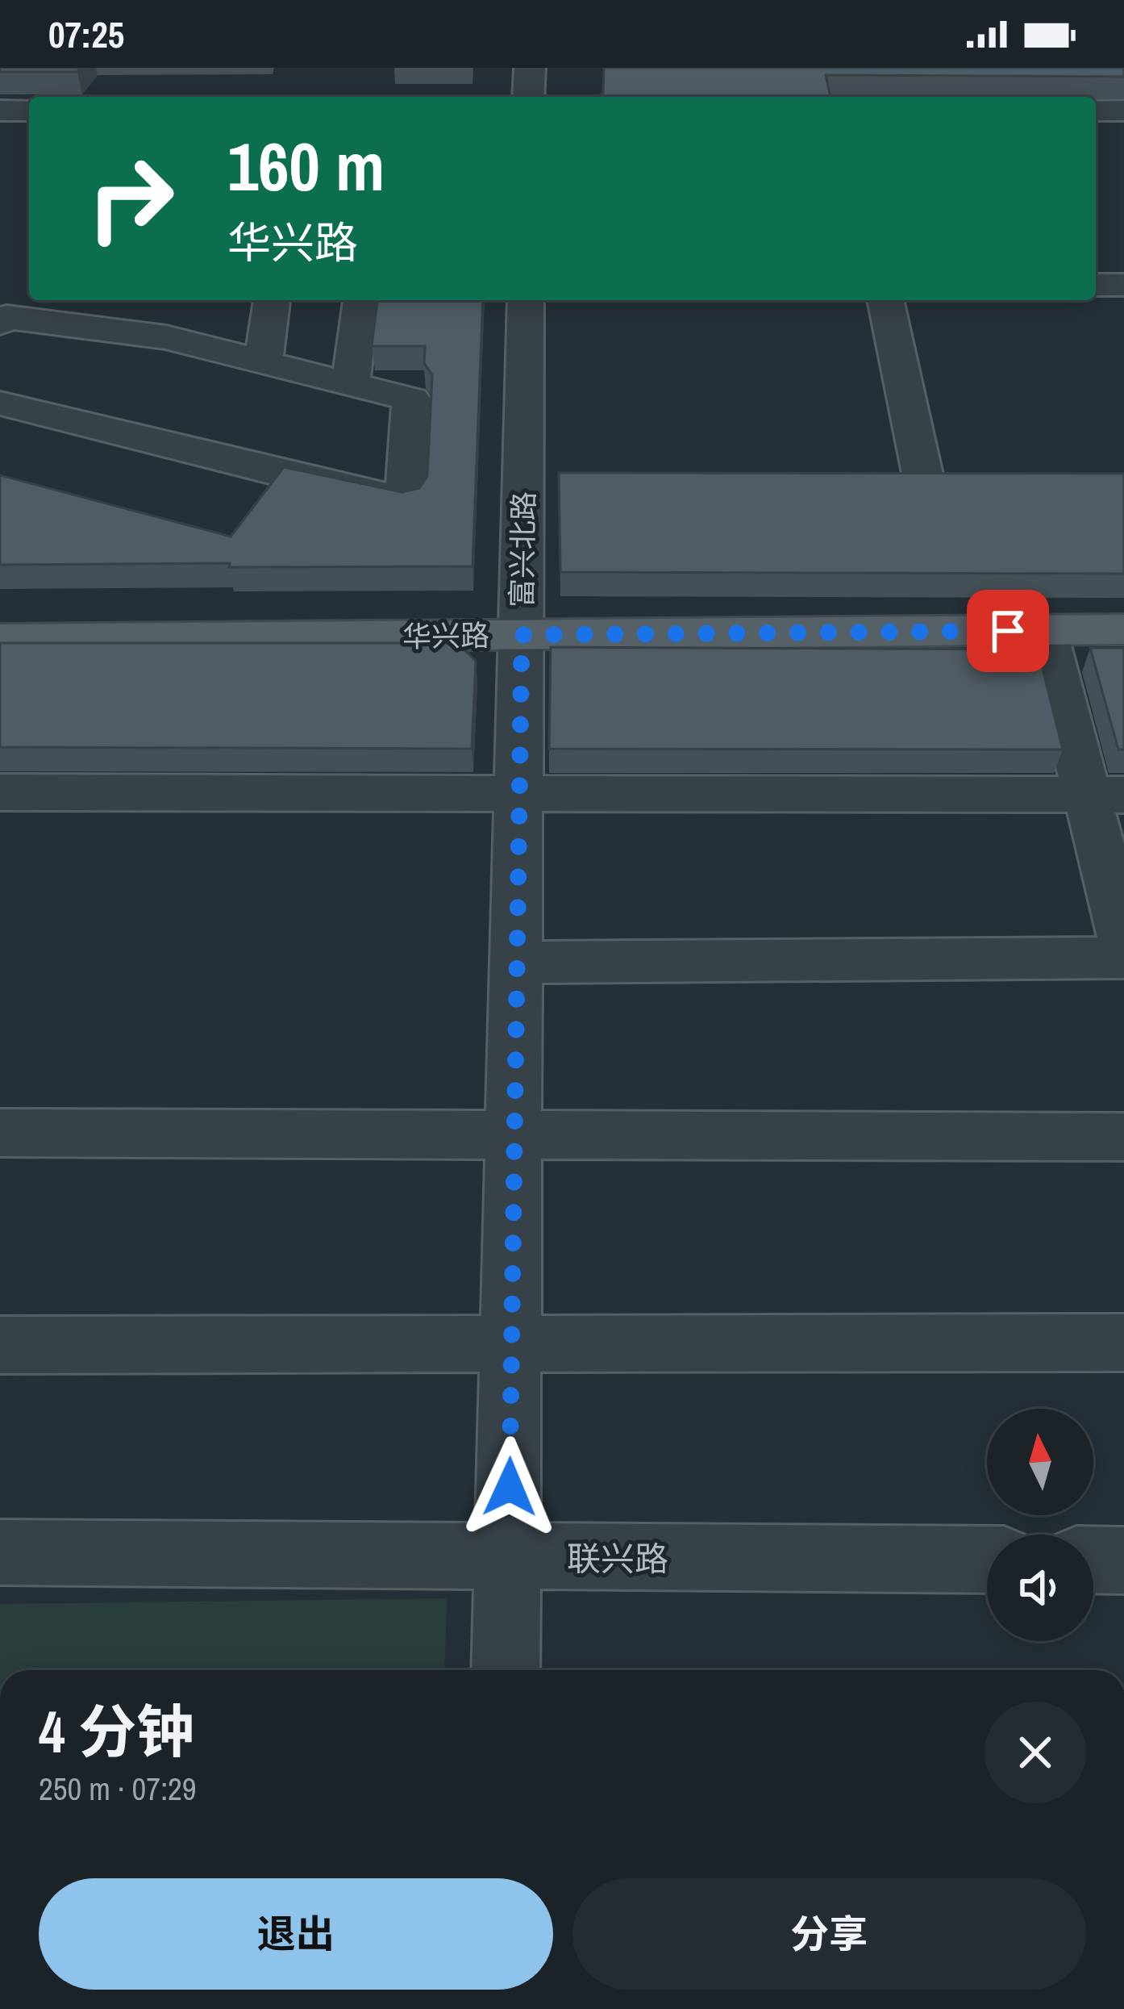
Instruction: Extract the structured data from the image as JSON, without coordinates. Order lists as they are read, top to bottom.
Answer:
{
  "streets": {
    "main road": ["华兴路"],
    "street": ["富兴北路", "联兴路"]
  },
  "crossings": [
    ["富兴北路", "华兴路"],
    ["富兴北路", "联兴路"]
  ],
  "north": "top",
  "page": {
    "status": "07:25",
    "turn": ["160 m", "华兴路"],
    "heading": ["4 分钟", "250 m · 07:29"],
    "buttons": ["退出", "分享"]
  }
}
